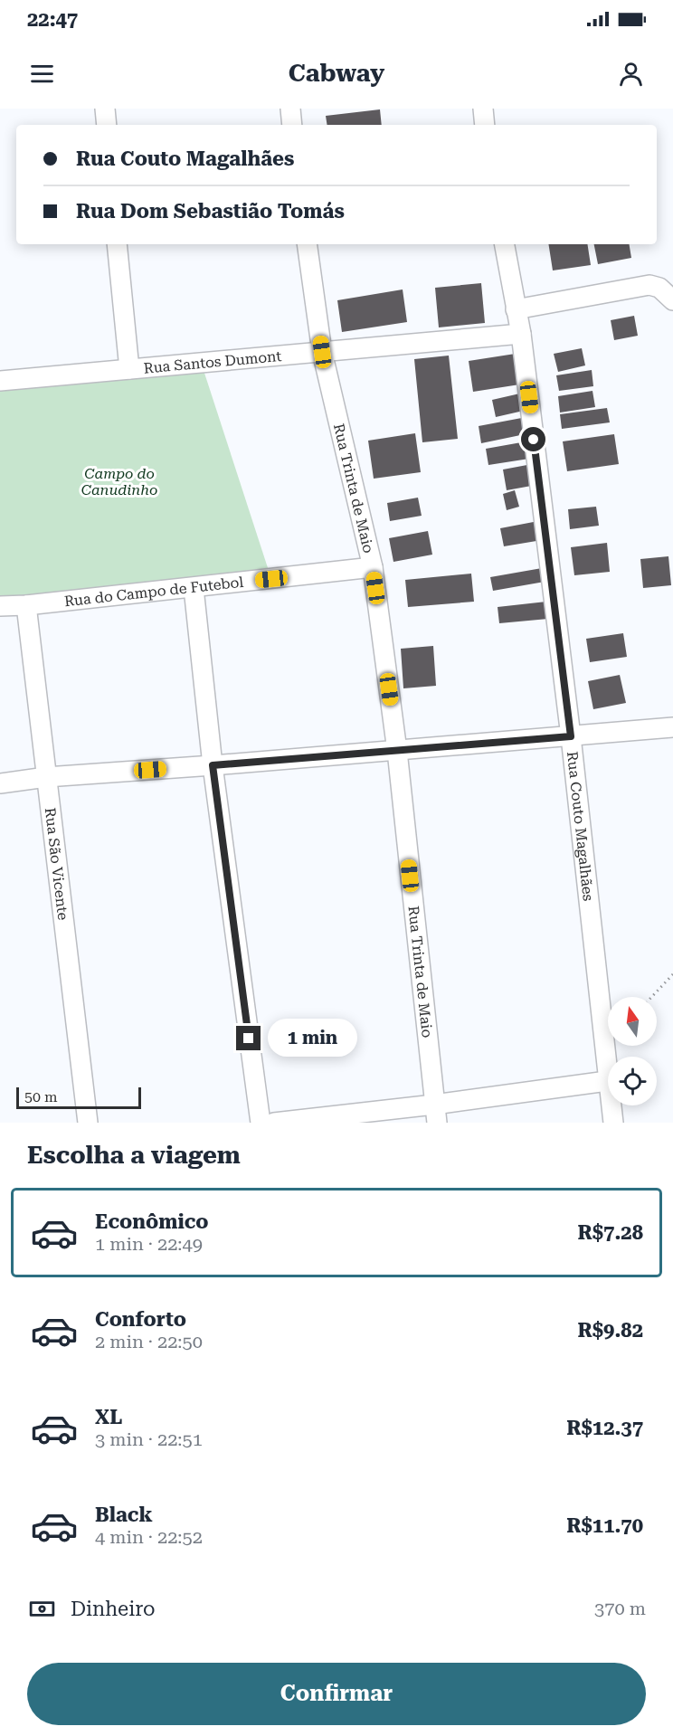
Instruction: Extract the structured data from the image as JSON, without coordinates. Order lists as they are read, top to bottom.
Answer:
{
  "streets": {
    "street": [
      "Rua Santos Dumont",
      "Rua Trinta de Maio",
      "Rua do Campo de Futebol",
      "Rua Couto Magalhães",
      "Rua São Vicente"
    ]
  },
  "crossings": [
    ["Rua Santos Dumont", "Rua Trinta de Maio"],
    ["Rua Santos Dumont", "Rua Couto Magalhães"],
    ["Rua Trinta de Maio", "Rua do Campo de Futebol"],
    ["Rua do Campo de Futebol", "Rua São Vicente"]
  ],
  "parks": ["Campo do Canudinho"],
  "scale_bar": "50 m",
  "north": "top",
  "page": {
    "status": "22:47",
    "header": "Cabway",
    "banner": ["Rua Couto Magalhães", "Rua Dom Sebastião Tomás"],
    "bubble": "1 min",
    "scale": "50 m",
    "heading": "Escolha a viagem",
    "list": [
      {
        "name": "Econômico",
        "note": "1 min · 22:49",
        "value": "R$7.28"
      },
      {
        "name": "Conforto",
        "note": "2 min · 22:50",
        "value": "R$9.82"
      },
      {
        "name": "XL",
        "note": "3 min · 22:51",
        "value": "R$12.37"
      },
      {
        "name": "Black",
        "note": "4 min · 22:52",
        "value": "R$11.70"
      }
    ],
    "pay": ["Dinheiro", "370 m"],
    "buttons": "Confirmar"
  }
}
